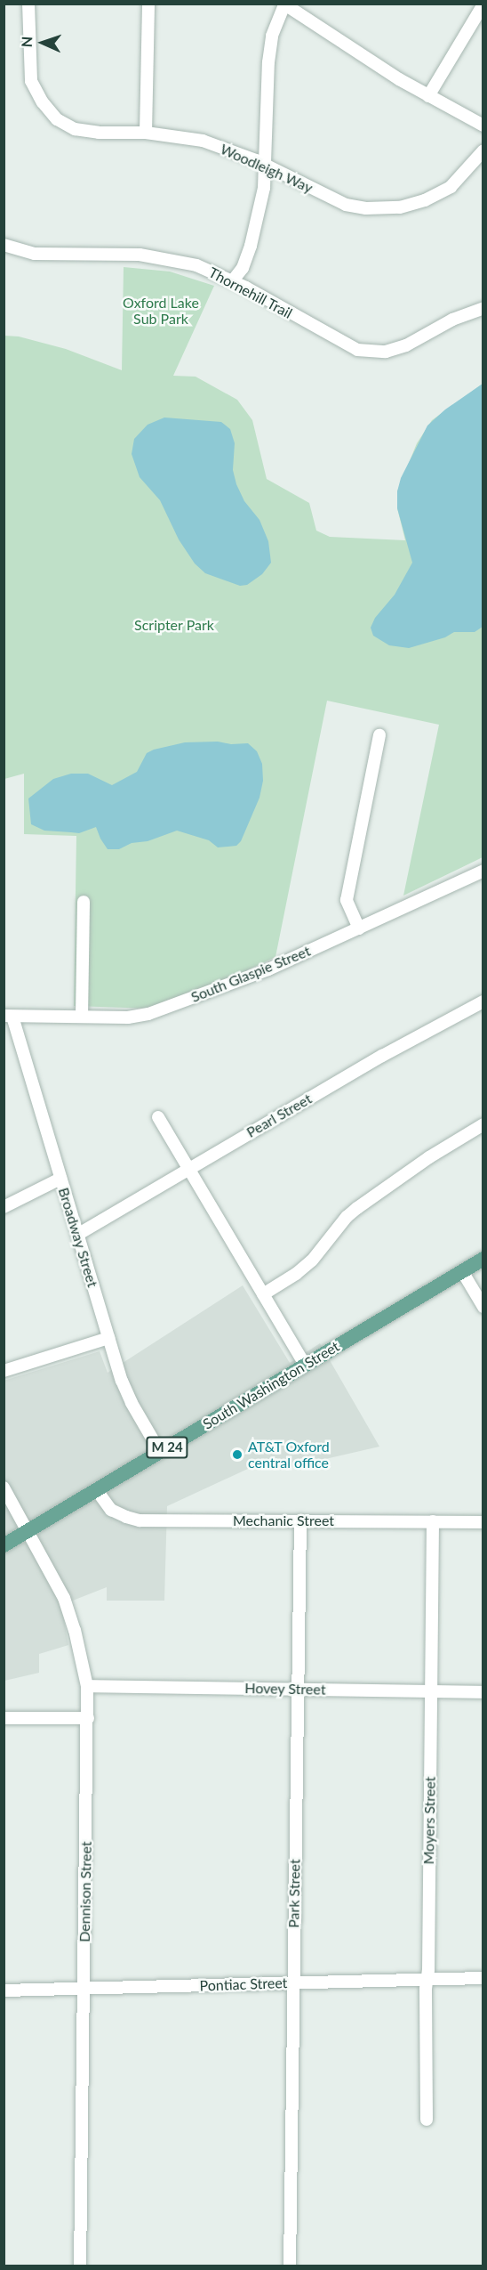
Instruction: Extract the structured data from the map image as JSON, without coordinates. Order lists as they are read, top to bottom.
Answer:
{
  "streets": {
    "main road": ["South Washington Street", "M 24"],
    "street": [
      "Woodleigh Way",
      "Thornehill Trail",
      "South Glaspie Street",
      "Pearl Street",
      "Broadway Street",
      "Mechanic Street",
      "Hovey Street",
      "Moyers Street",
      "Dennison Street",
      "Park Street",
      "Pontiac Street"
    ]
  },
  "crossings": [
    ["South Glaspie Street", "Broadway Street"],
    ["Pearl Street", "Broadway Street"],
    ["Broadway Street", "South Washington Street"],
    ["South Washington Street", "Mechanic Street"],
    ["South Washington Street", "Dennison Street"],
    ["Mechanic Street", "Moyers Street"],
    ["Mechanic Street", "Park Street"],
    ["Hovey Street", "Moyers Street"],
    ["Hovey Street", "Dennison Street"],
    ["Hovey Street", "Park Street"],
    ["Moyers Street", "Pontiac Street"],
    ["Dennison Street", "Pontiac Street"],
    ["Park Street", "Pontiac Street"]
  ],
  "parks": ["Oxford Lake Sub Park", "Scripter Park"],
  "places": ["AT&T Oxford central office"],
  "north": "left"
}
